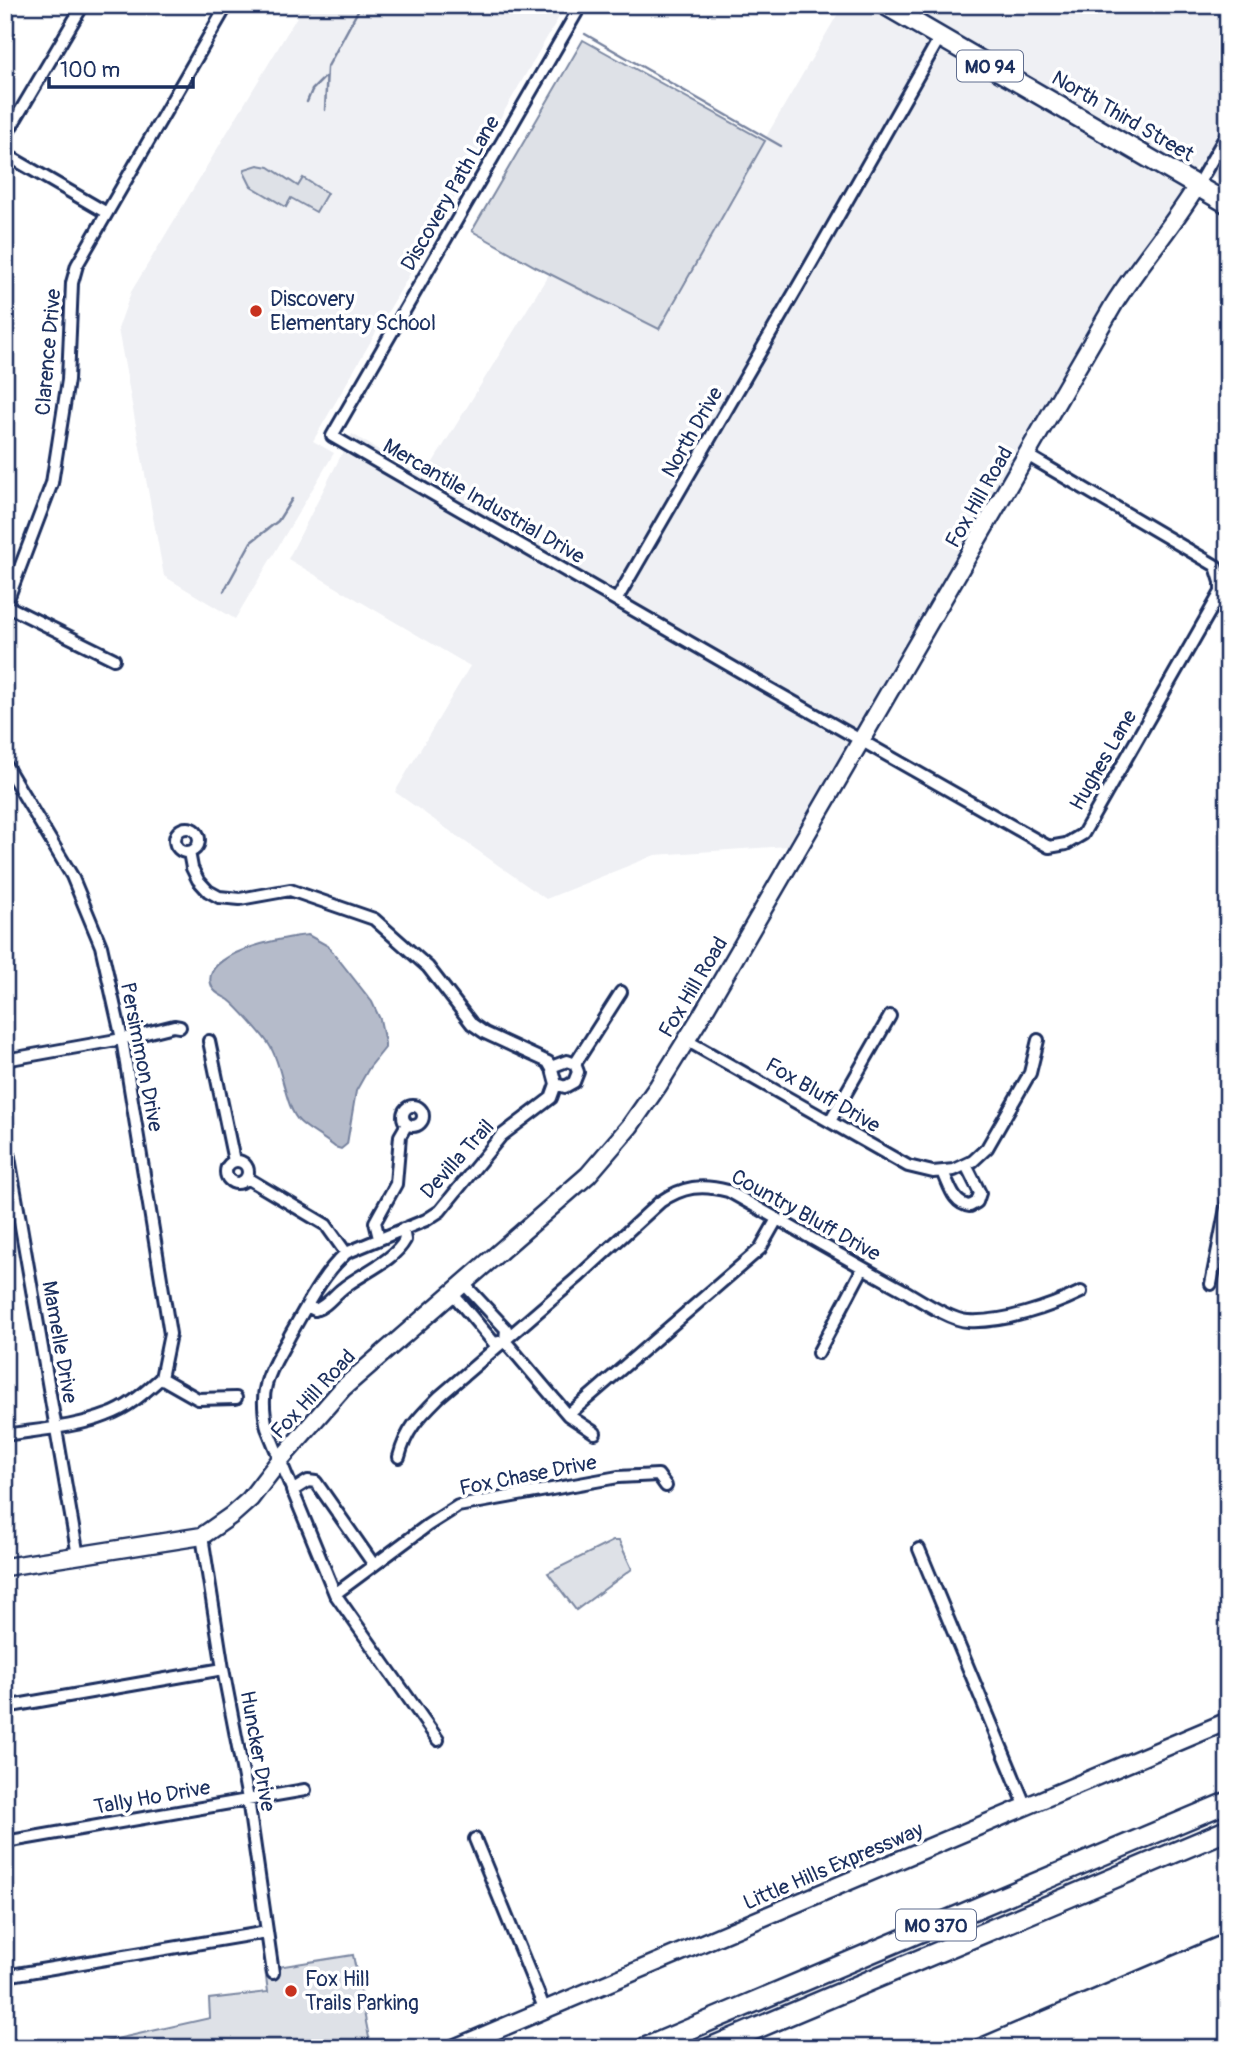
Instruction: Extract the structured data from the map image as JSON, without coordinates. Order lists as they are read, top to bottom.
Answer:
{
  "streets": {
    "highway": ["MO 370"],
    "main road": ["MO 94", "North Third Street"],
    "street": [
      "Discovery Path Lane",
      "Clarence Drive",
      "North Drive",
      "Fox Hill Road",
      "Mercantile Industrial Drive",
      "Hughes Lane",
      "Persimmon Drive",
      "Fox Bluff Drive",
      "Devilla Trail",
      "Country Bluff Drive",
      "Mamelle Drive",
      "Fox Chase Drive",
      "Huncker Drive",
      "Tally Ho Drive",
      "Little Hills Expressway"
    ]
  },
  "crossings": [
    ["North Third Street", "North Drive"],
    ["North Third Street", "Fox Hill Road"],
    ["Discovery Path Lane", "Mercantile Industrial Drive"],
    ["North Drive", "Mercantile Industrial Drive"],
    ["Fox Hill Road", "Hughes Lane"],
    ["Fox Hill Road", "Fox Bluff Drive"],
    ["Fox Hill Road", "Devilla Trail"],
    ["Fox Hill Road", "Mamelle Drive"],
    ["Fox Hill Road", "Huncker Drive"],
    ["Devilla Trail", "Fox Chase Drive"],
    ["Huncker Drive", "Tally Ho Drive"]
  ],
  "places": ["Discovery Elementary School", "Fox Hill Trails Parking"],
  "scale_bar": "100 m"
}
